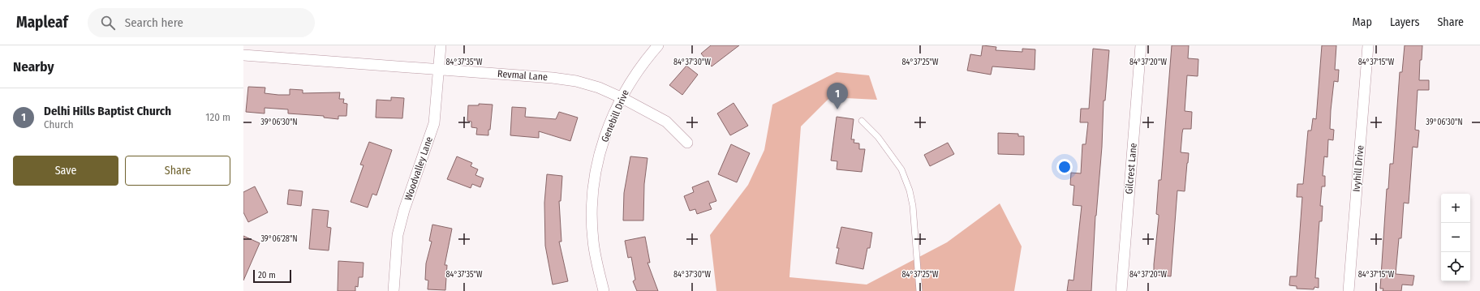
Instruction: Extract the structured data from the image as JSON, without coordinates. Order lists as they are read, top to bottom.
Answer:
{
  "streets": {
    "street": [
      "Revmal Lane",
      "Genebill Drive",
      "Woodvalley Lane",
      "Gilcrest Lane",
      "Ivyhill Drive"
    ]
  },
  "crossings": [
    ["Revmal Lane", "Genebill Drive"],
    ["Revmal Lane", "Woodvalley Lane"]
  ],
  "scale_bar": "20 m",
  "page": {
    "header": "Mapleaf",
    "search": "Search here",
    "nav": ["Map", "Layers", "Share"],
    "heading": "Nearby",
    "pins": "1",
    "list": [
      {
        "mark": "1",
        "name": "Delhi Hills Baptist Church",
        "note": "Church",
        "value": "120 m"
      }
    ],
    "buttons": ["Save", "Share"],
    "map_buttons": ["+", "−"],
    "scale": "20 m"
  },
  "coordinates": [
    "84°37'35\"W",
    "84°37'30\"W",
    "84°37'25\"W",
    "84°37'20\"W",
    "84°37'15\"W",
    "39°06'30\"N",
    "39°06'28\"N"
  ]
}
